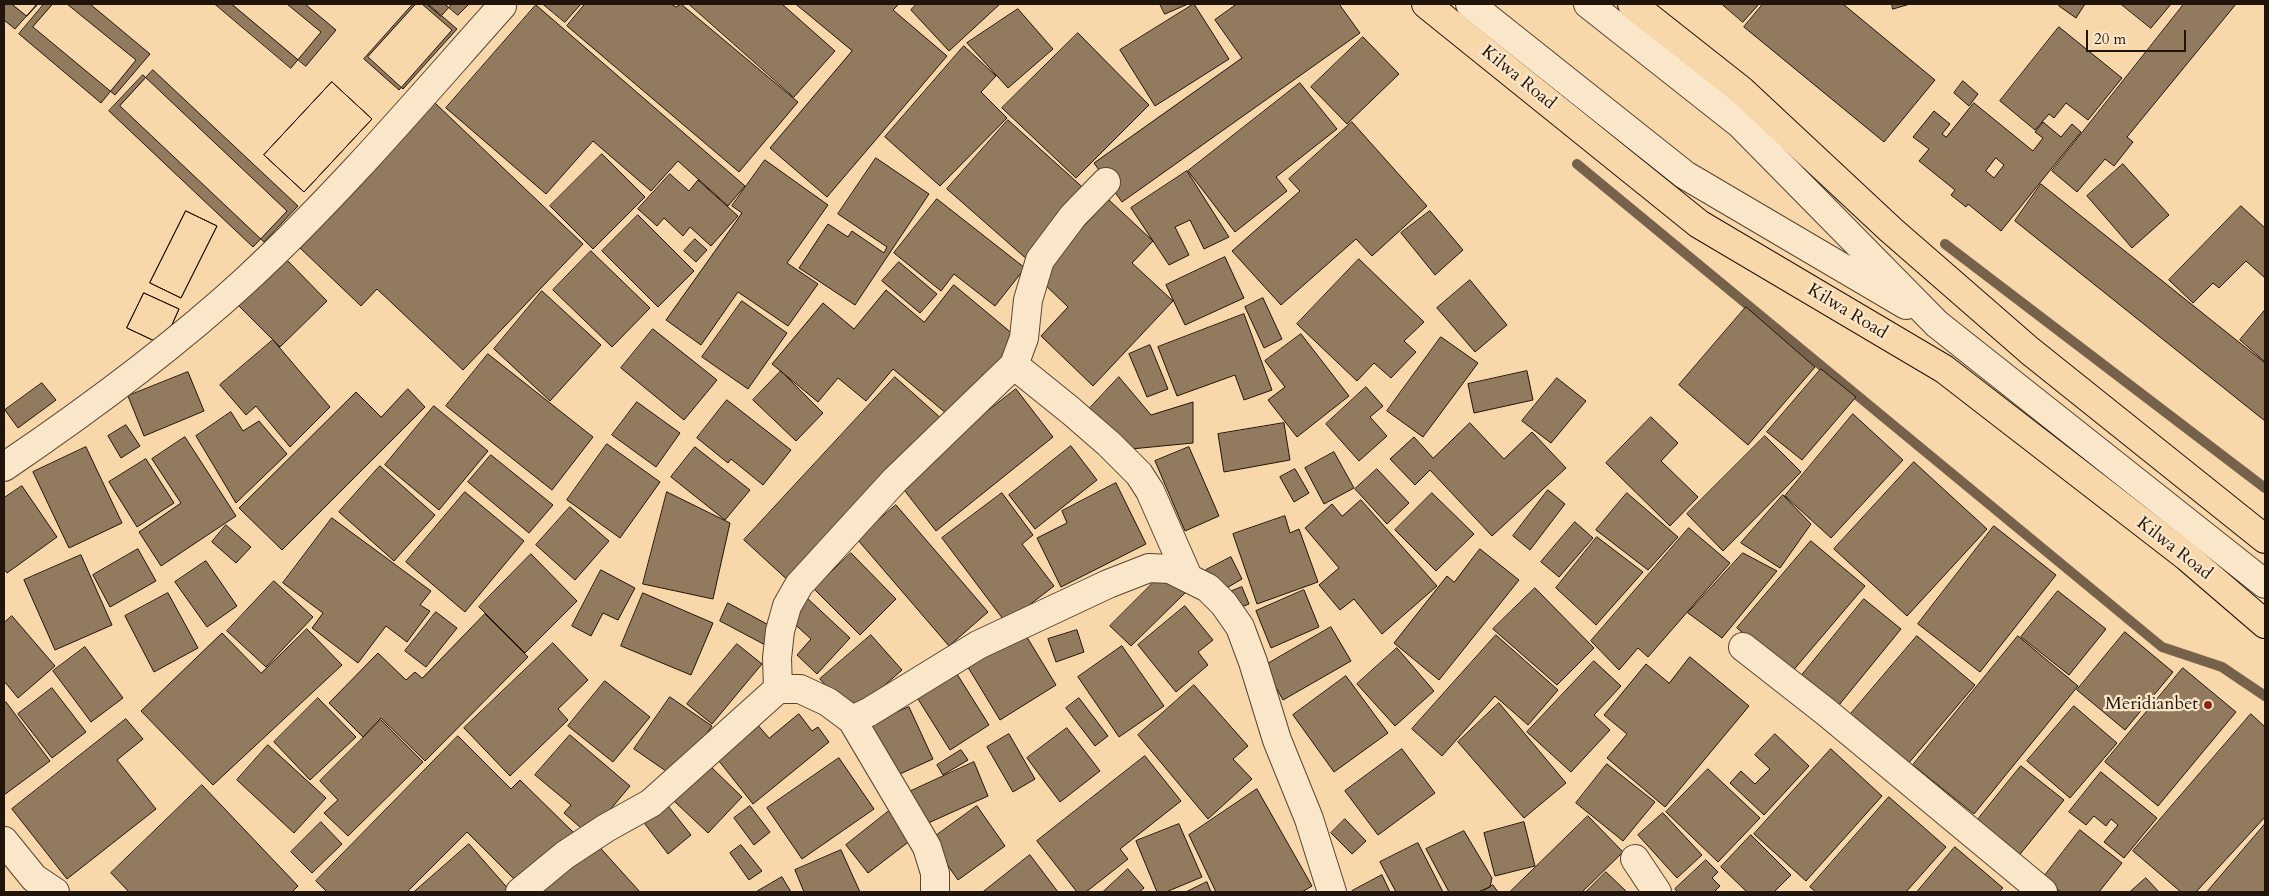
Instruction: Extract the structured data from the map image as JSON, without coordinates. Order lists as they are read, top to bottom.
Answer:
{
  "streets": {
    "highway": ["Kilwa Road"]
  },
  "places": ["Meridianbet"],
  "scale_bar": "20 m"
}
